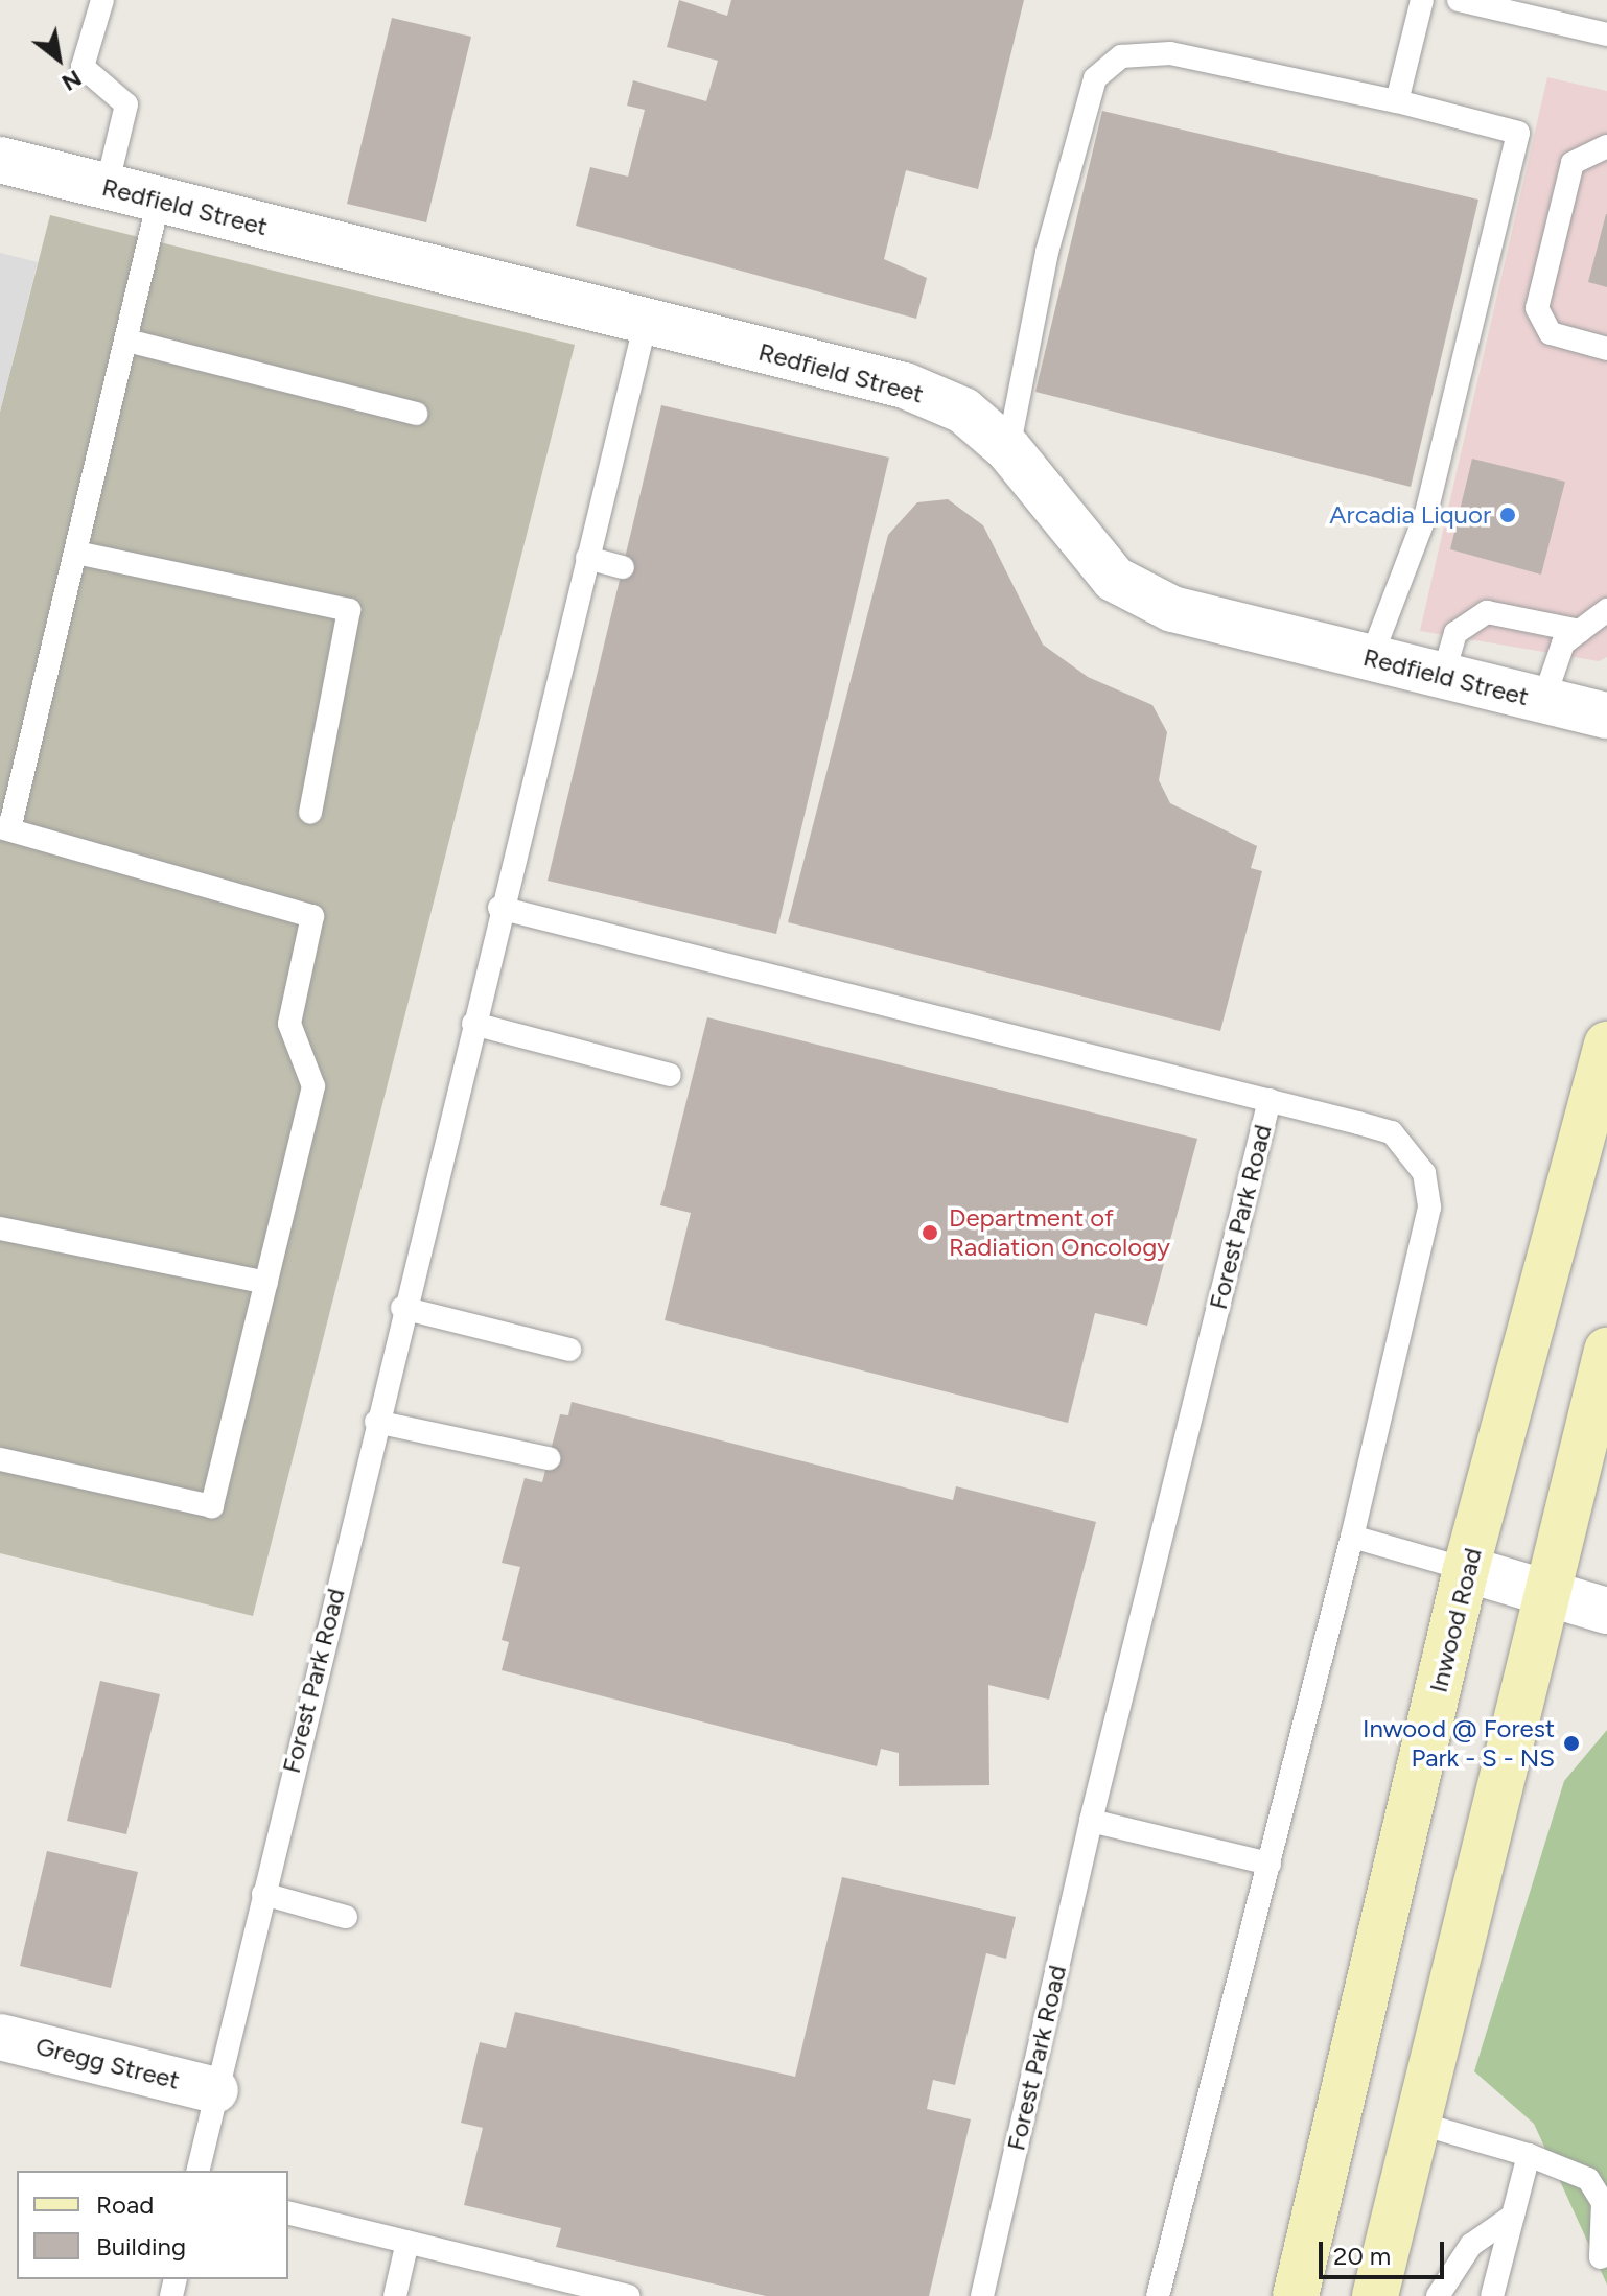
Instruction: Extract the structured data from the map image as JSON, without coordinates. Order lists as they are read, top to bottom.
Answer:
{
  "streets": {
    "main road": ["Inwood Road"],
    "street": ["Redfield Street", "Gregg Street"],
    "lane": ["Forest Park Road"]
  },
  "crossings": [
    ["Redfield Street", "Forest Park Road"],
    ["Forest Park Road", "Gregg Street"]
  ],
  "places": ["Arcadia Liquor", "Department of Radiation Oncology", "Inwood @ Forest Park - S - NS"],
  "legend": ["Road", "Building"],
  "scale_bar": "20 m",
  "north": "bottom right"
}
